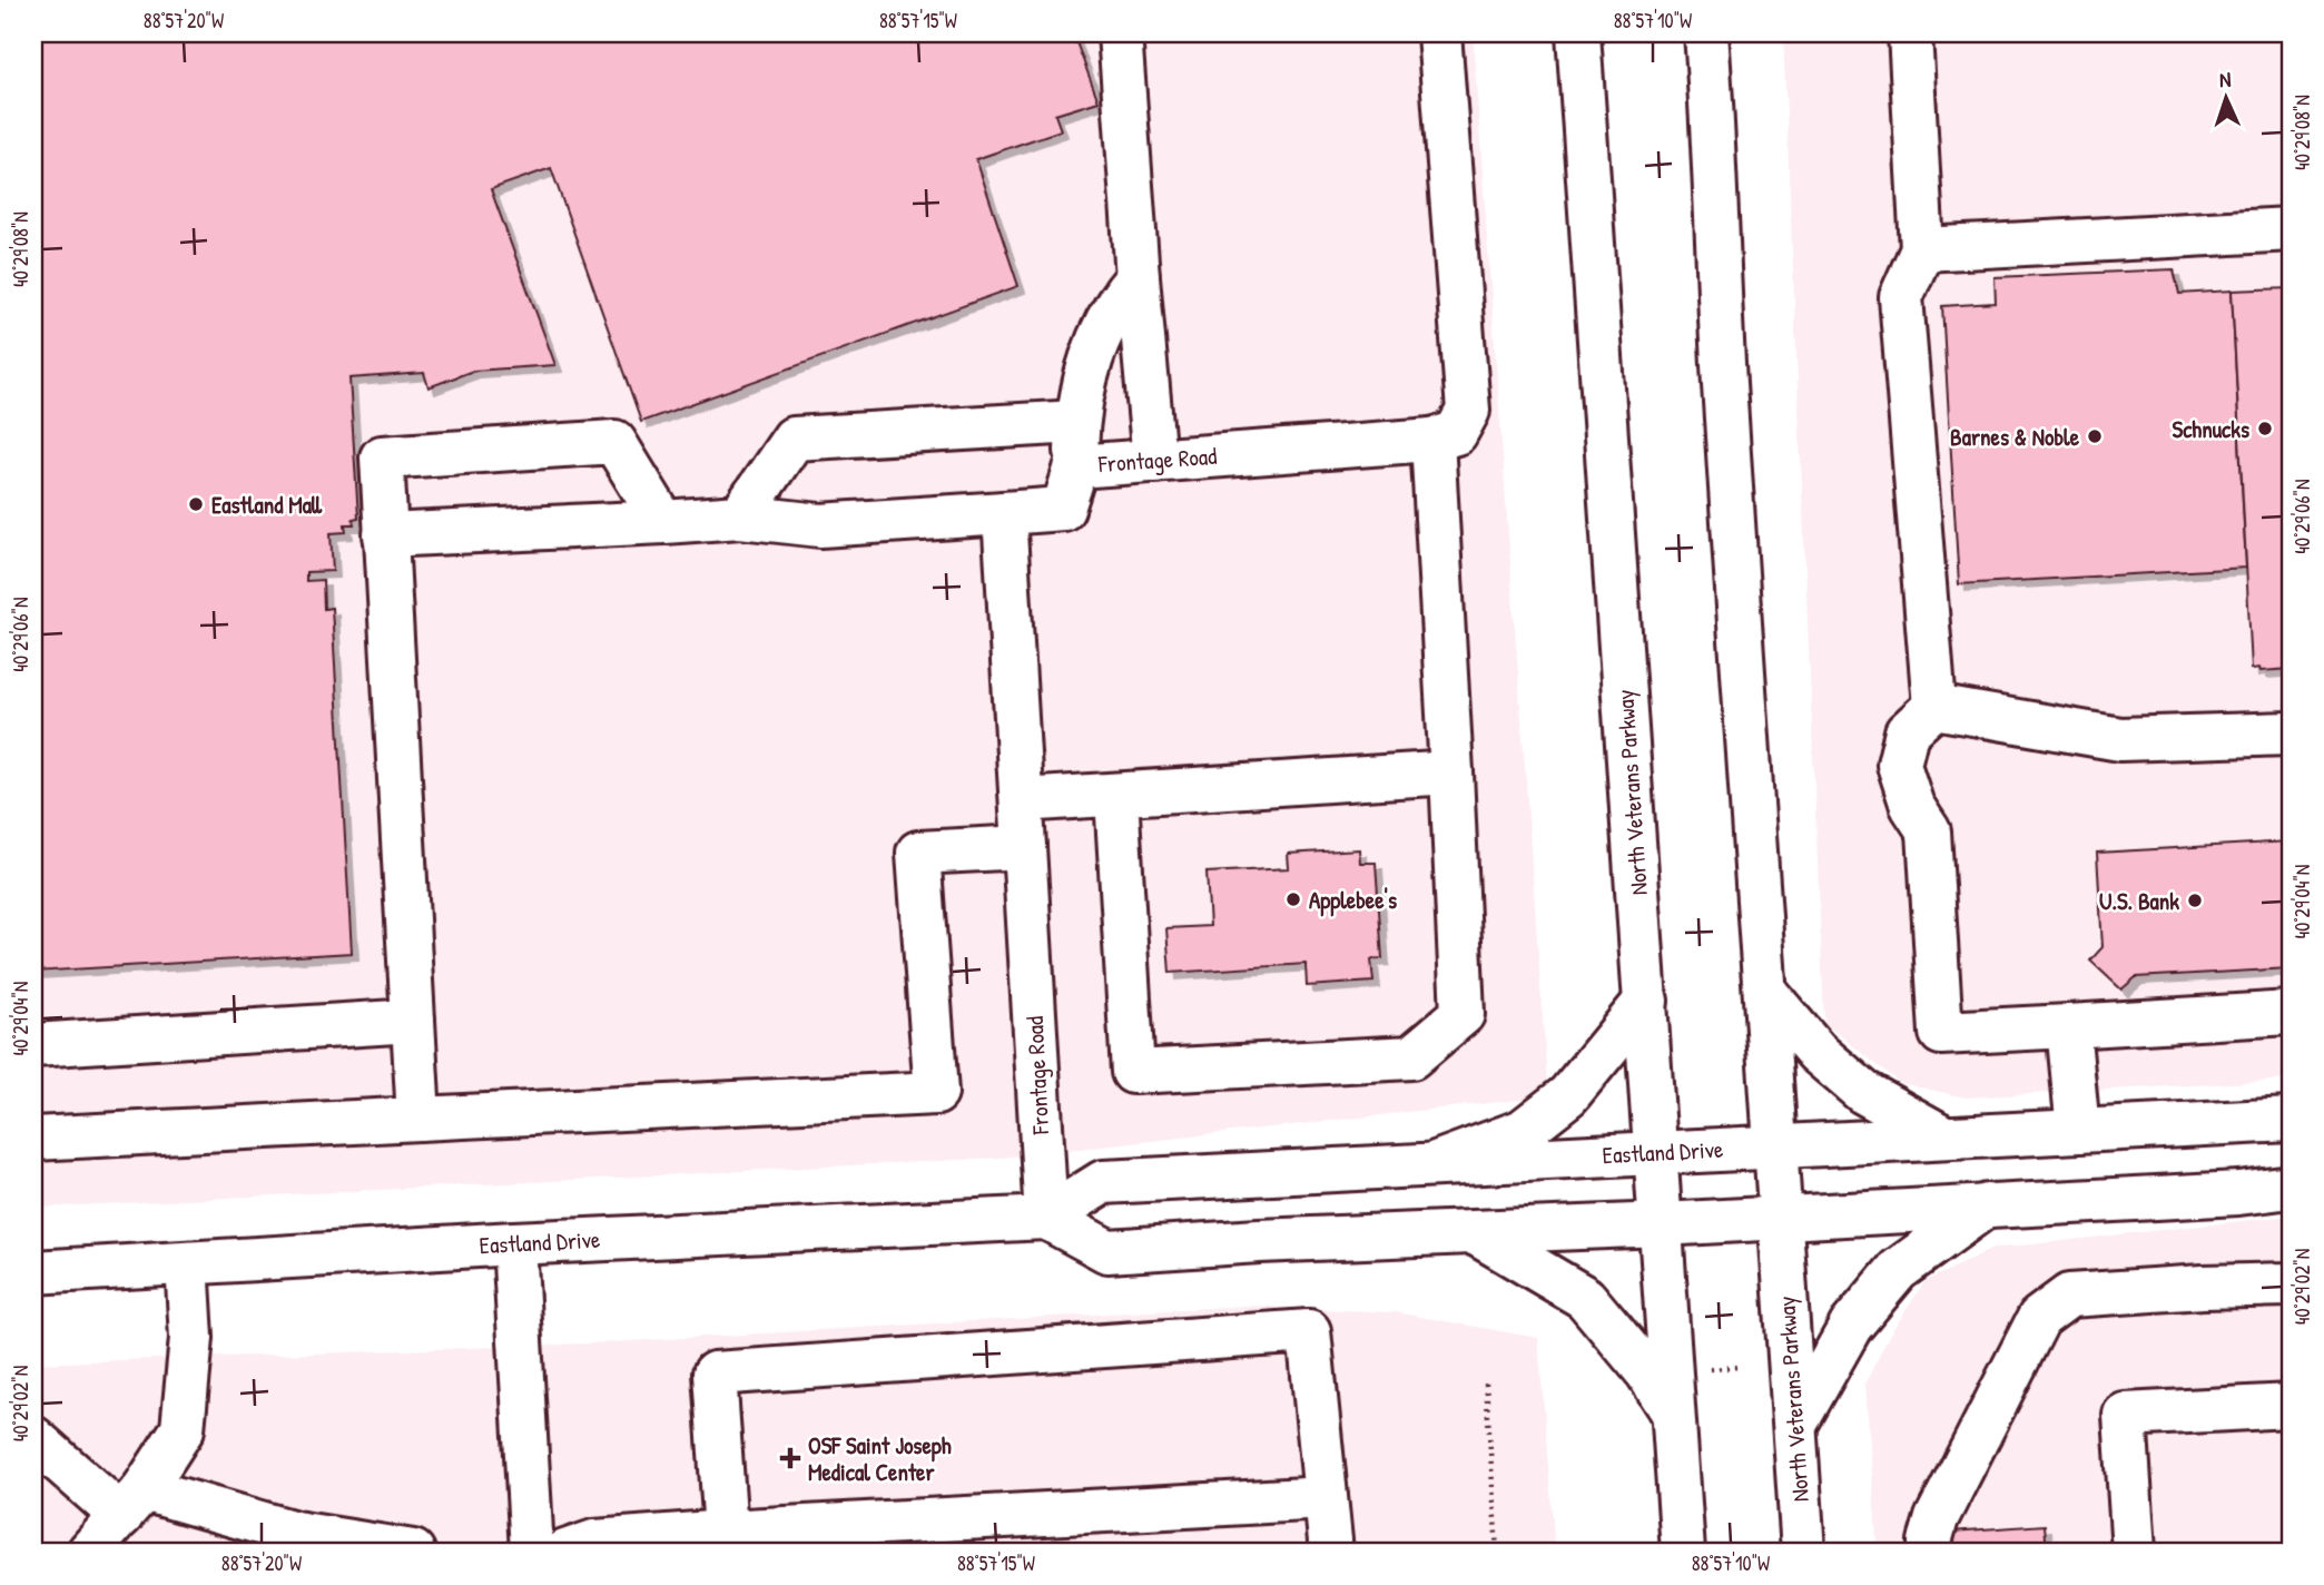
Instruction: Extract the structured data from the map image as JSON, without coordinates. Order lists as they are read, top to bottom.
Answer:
{
  "streets": {
    "main road": ["Frontage Road", "North Veterans Parkway", "Eastland Drive"]
  },
  "crossings": [
    ["Frontage Road", "Eastland Drive"],
    ["North Veterans Parkway", "Eastland Drive"]
  ],
  "places": {
    "other": [
      "Schnucks",
      "Barnes & Noble",
      "Eastland Mall",
      "Applebee's",
      "U.S. Bank"
    ],
    "health": ["OSF Saint Joseph Medical Center"]
  },
  "north": "top",
  "coordinates": [
    "88°57'20\"W",
    "88°57'15\"W",
    "88°57'10\"W",
    "40°29'08\"N",
    "40°29'06\"N",
    "40°29'04\"N",
    "40°29'02\"N"
  ]
}
